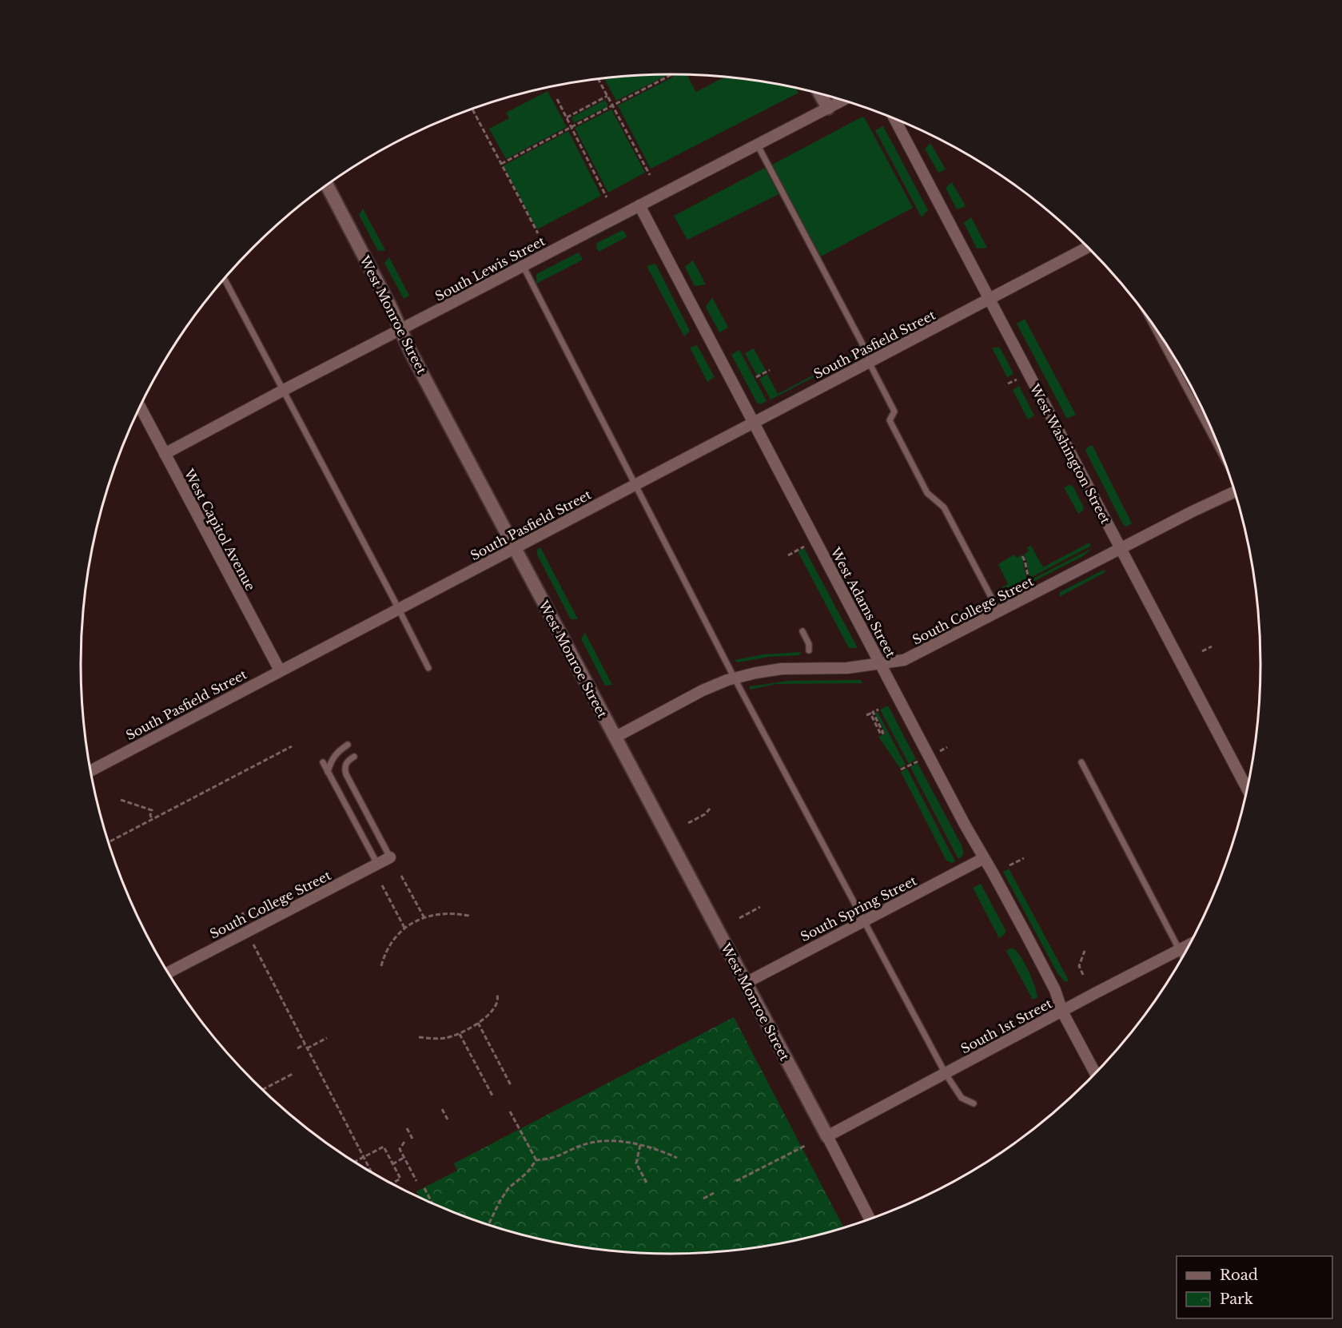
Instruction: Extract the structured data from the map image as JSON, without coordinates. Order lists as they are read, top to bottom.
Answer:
{
  "streets": {
    "street": [
      "South Lewis Street",
      "West Monroe Street",
      "South Pasfield Street",
      "West Washington Street",
      "West Capitol Avenue",
      "West Adams Street",
      "South College Street",
      "South Spring Street",
      "South 1st Street"
    ]
  },
  "crossings": [
    ["South Lewis Street", "West Monroe Street"],
    ["South Lewis Street", "West Capitol Avenue"],
    ["South Lewis Street", "West Adams Street"],
    ["West Monroe Street", "South Pasfield Street"],
    ["West Monroe Street", "South College Street"],
    ["West Monroe Street", "South Spring Street"],
    ["West Monroe Street", "South 1st Street"],
    ["South Pasfield Street", "West Washington Street"],
    ["South Pasfield Street", "West Capitol Avenue"],
    ["South Pasfield Street", "West Adams Street"],
    ["West Washington Street", "South College Street"],
    ["West Adams Street", "South College Street"],
    ["West Adams Street", "South Spring Street"],
    ["West Adams Street", "South 1st Street"]
  ],
  "legend": ["Road", "Park"]
}
